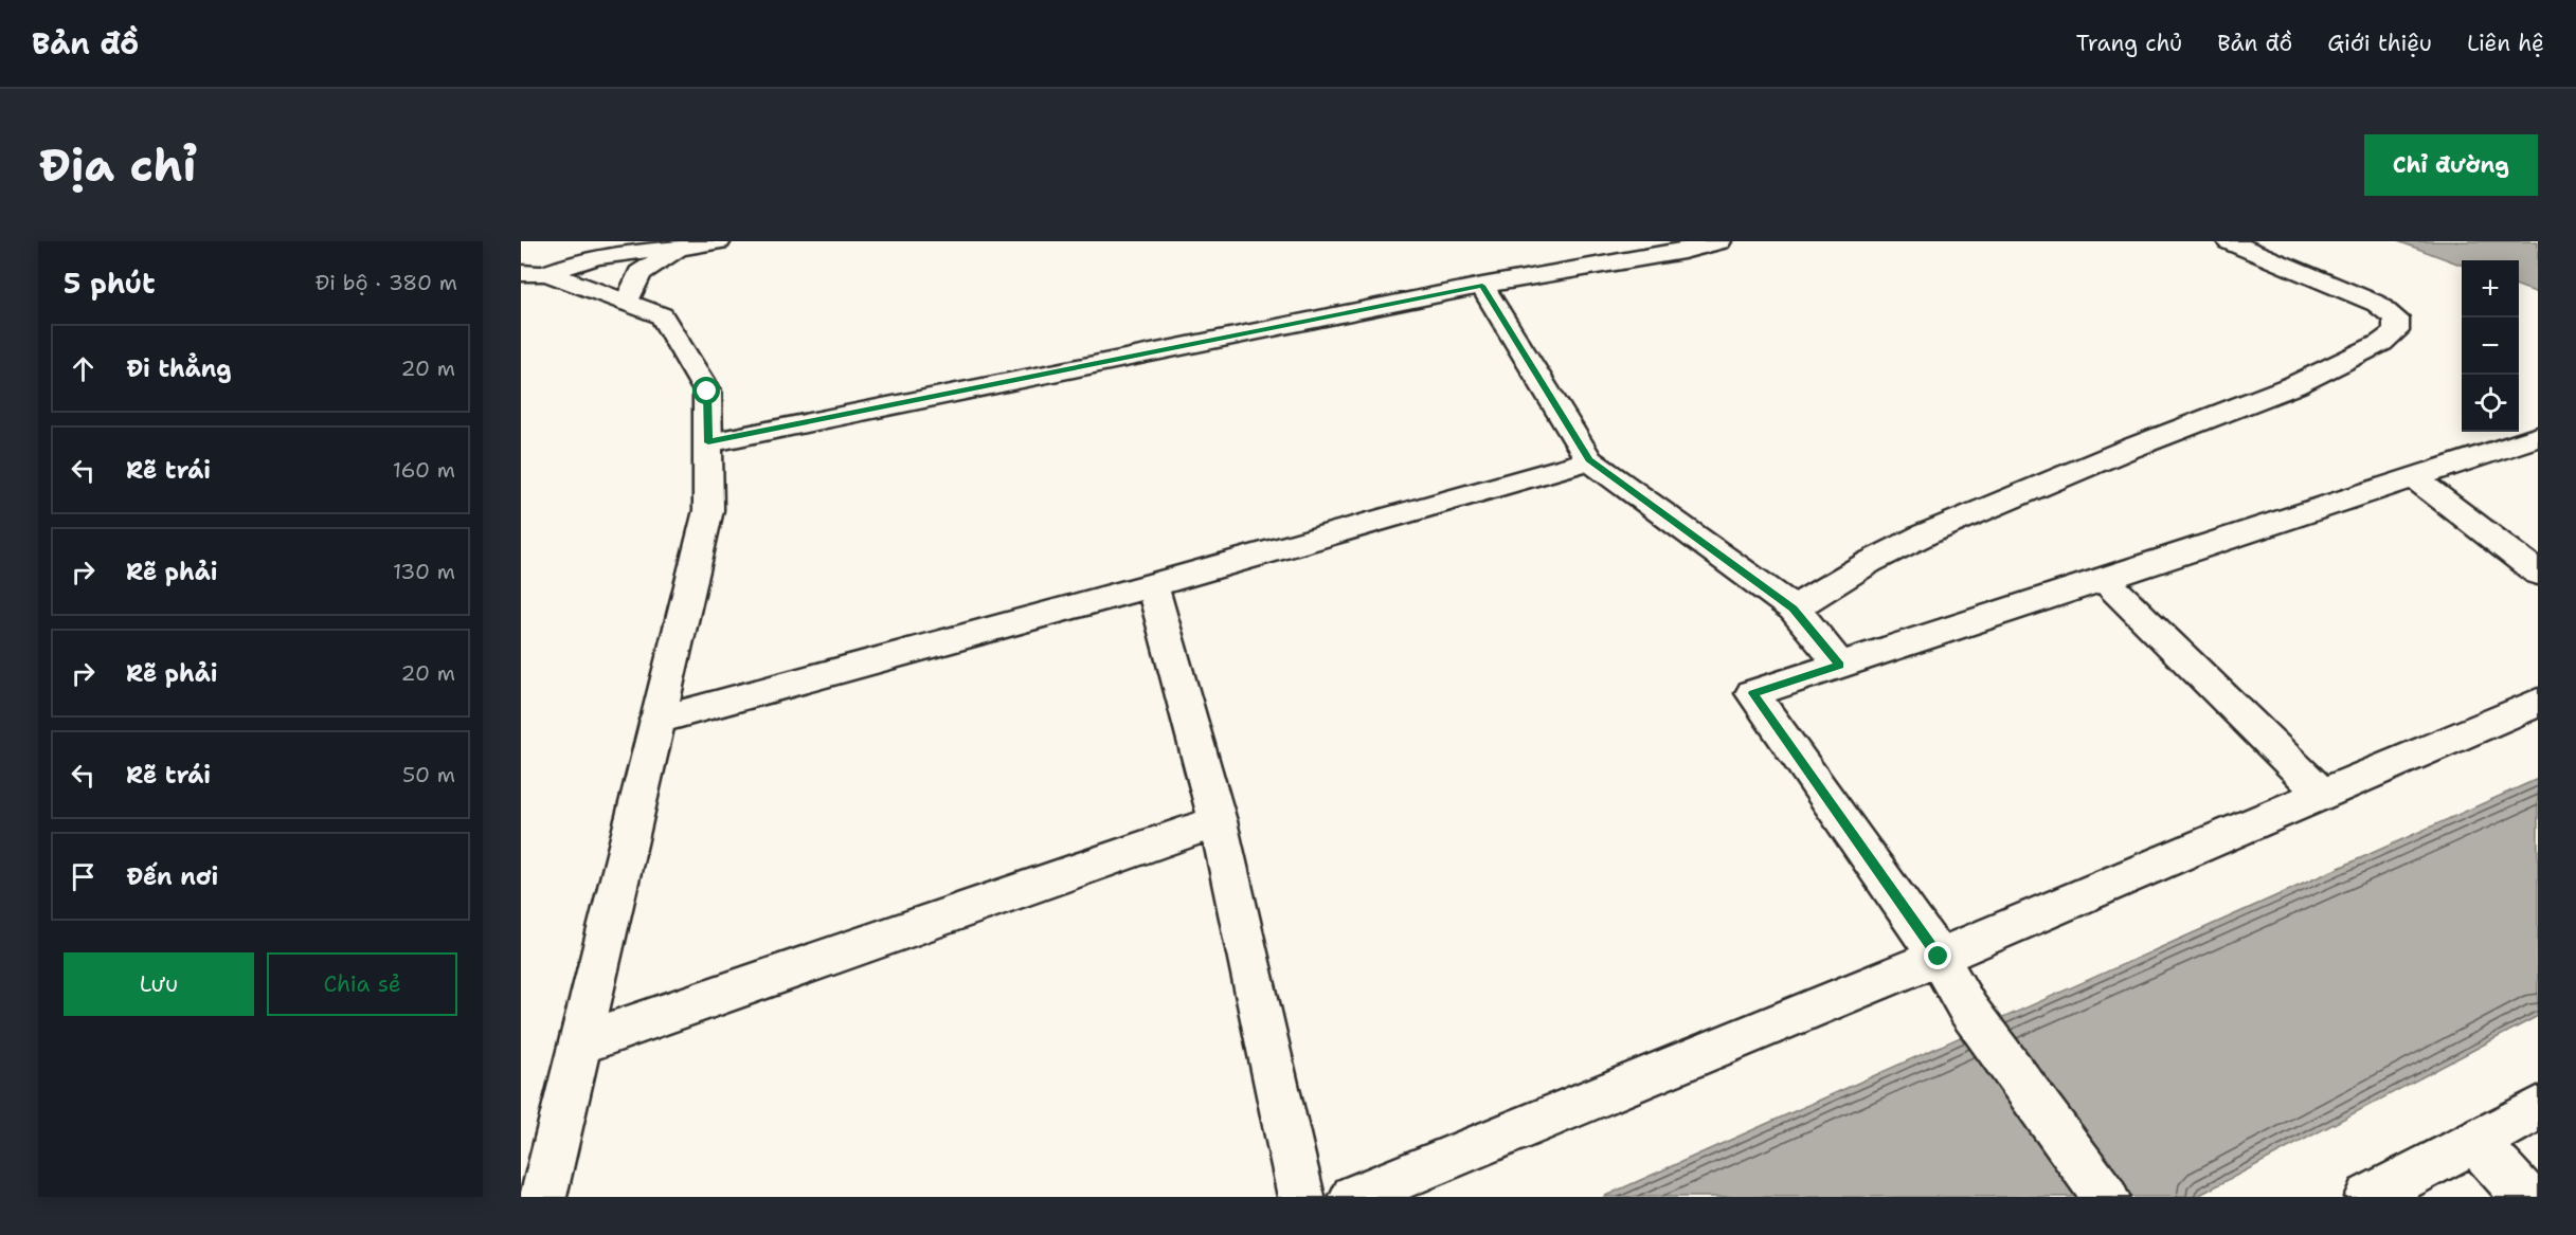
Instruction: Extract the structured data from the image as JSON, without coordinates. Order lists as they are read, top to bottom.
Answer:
{
  "page": {
    "header": "Bản đồ",
    "nav": [
      "Trang chủ",
      "Bản đồ",
      "Giới thiệu",
      "Liên hệ"
    ],
    "buttons": [
      "Chỉ đường",
      ["Lưu", "Chia sẻ"]
    ],
    "title": "Địa chỉ",
    "heading": ["5 phút", "Đi bộ · 380 m"],
    "map_buttons": ["+", "−"],
    "list": [
      ["Đi thẳng", "20 m"],
      ["Rẽ trái", "160 m"],
      ["Rẽ phải", "130 m"],
      ["Rẽ phải", "20 m"],
      ["Rẽ trái", "50 m"],
      "Đến nơi"
    ]
  }
}
